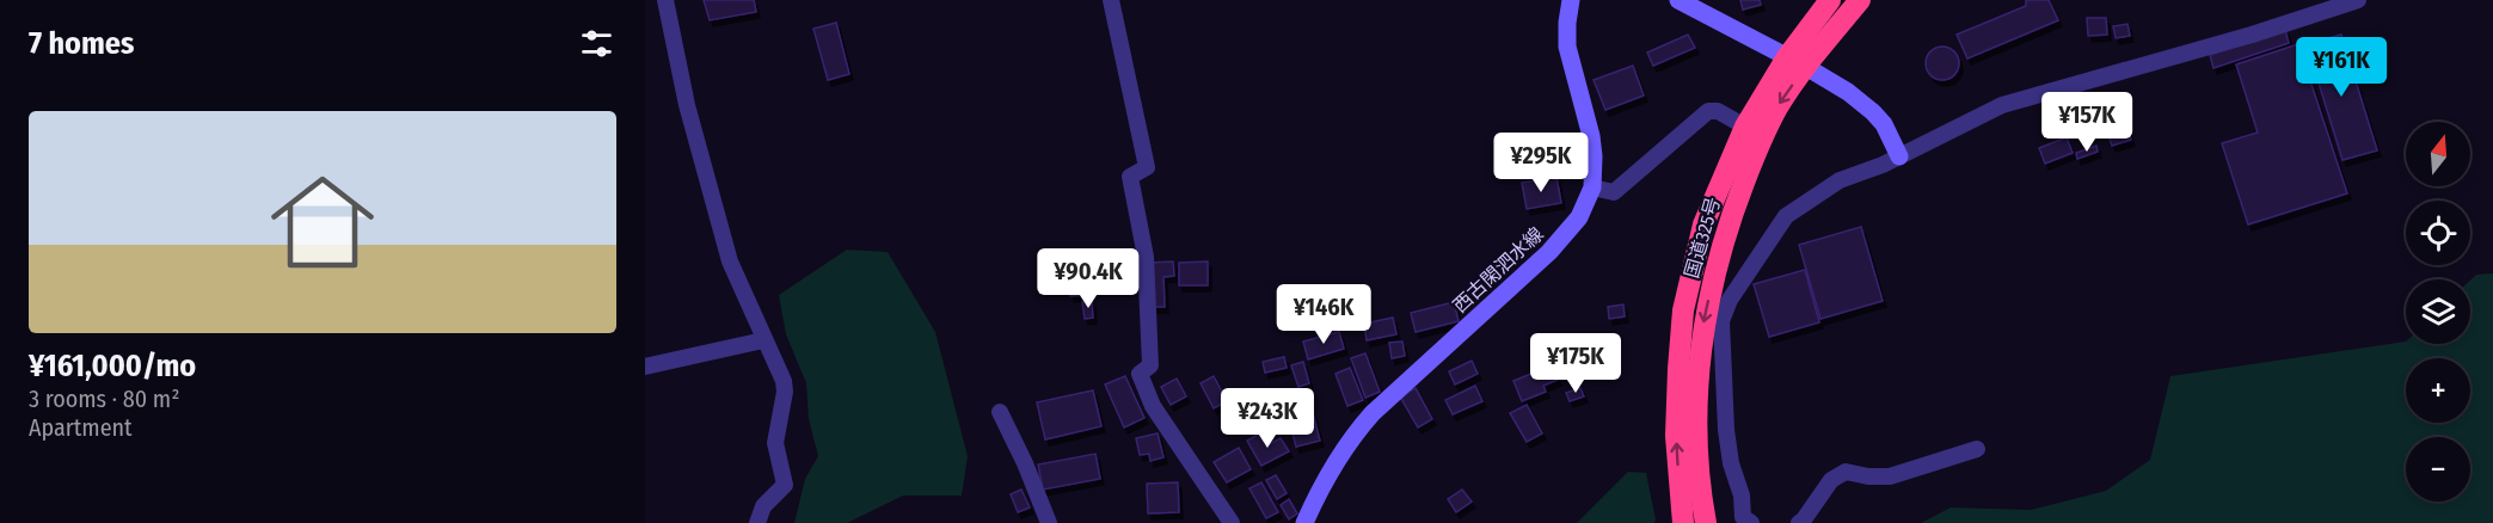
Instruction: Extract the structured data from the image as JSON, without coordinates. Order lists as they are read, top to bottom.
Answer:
{
  "streets": {
    "highway": ["国道325号"],
    "main road": ["西古閑泗水線"]
  },
  "north": "top",
  "page": {
    "heading": "7 homes",
    "price": [
      "¥161K",
      "¥157K",
      "¥295K",
      "¥90.4K",
      "¥146K",
      "¥175K",
      "¥243K"
    ],
    "list": [
      {
        "name": "¥161,000/mo",
        "note": "3 rooms · 80 m² · Apartment"
      }
    ],
    "map_buttons": ["+", "−"]
  }
}
